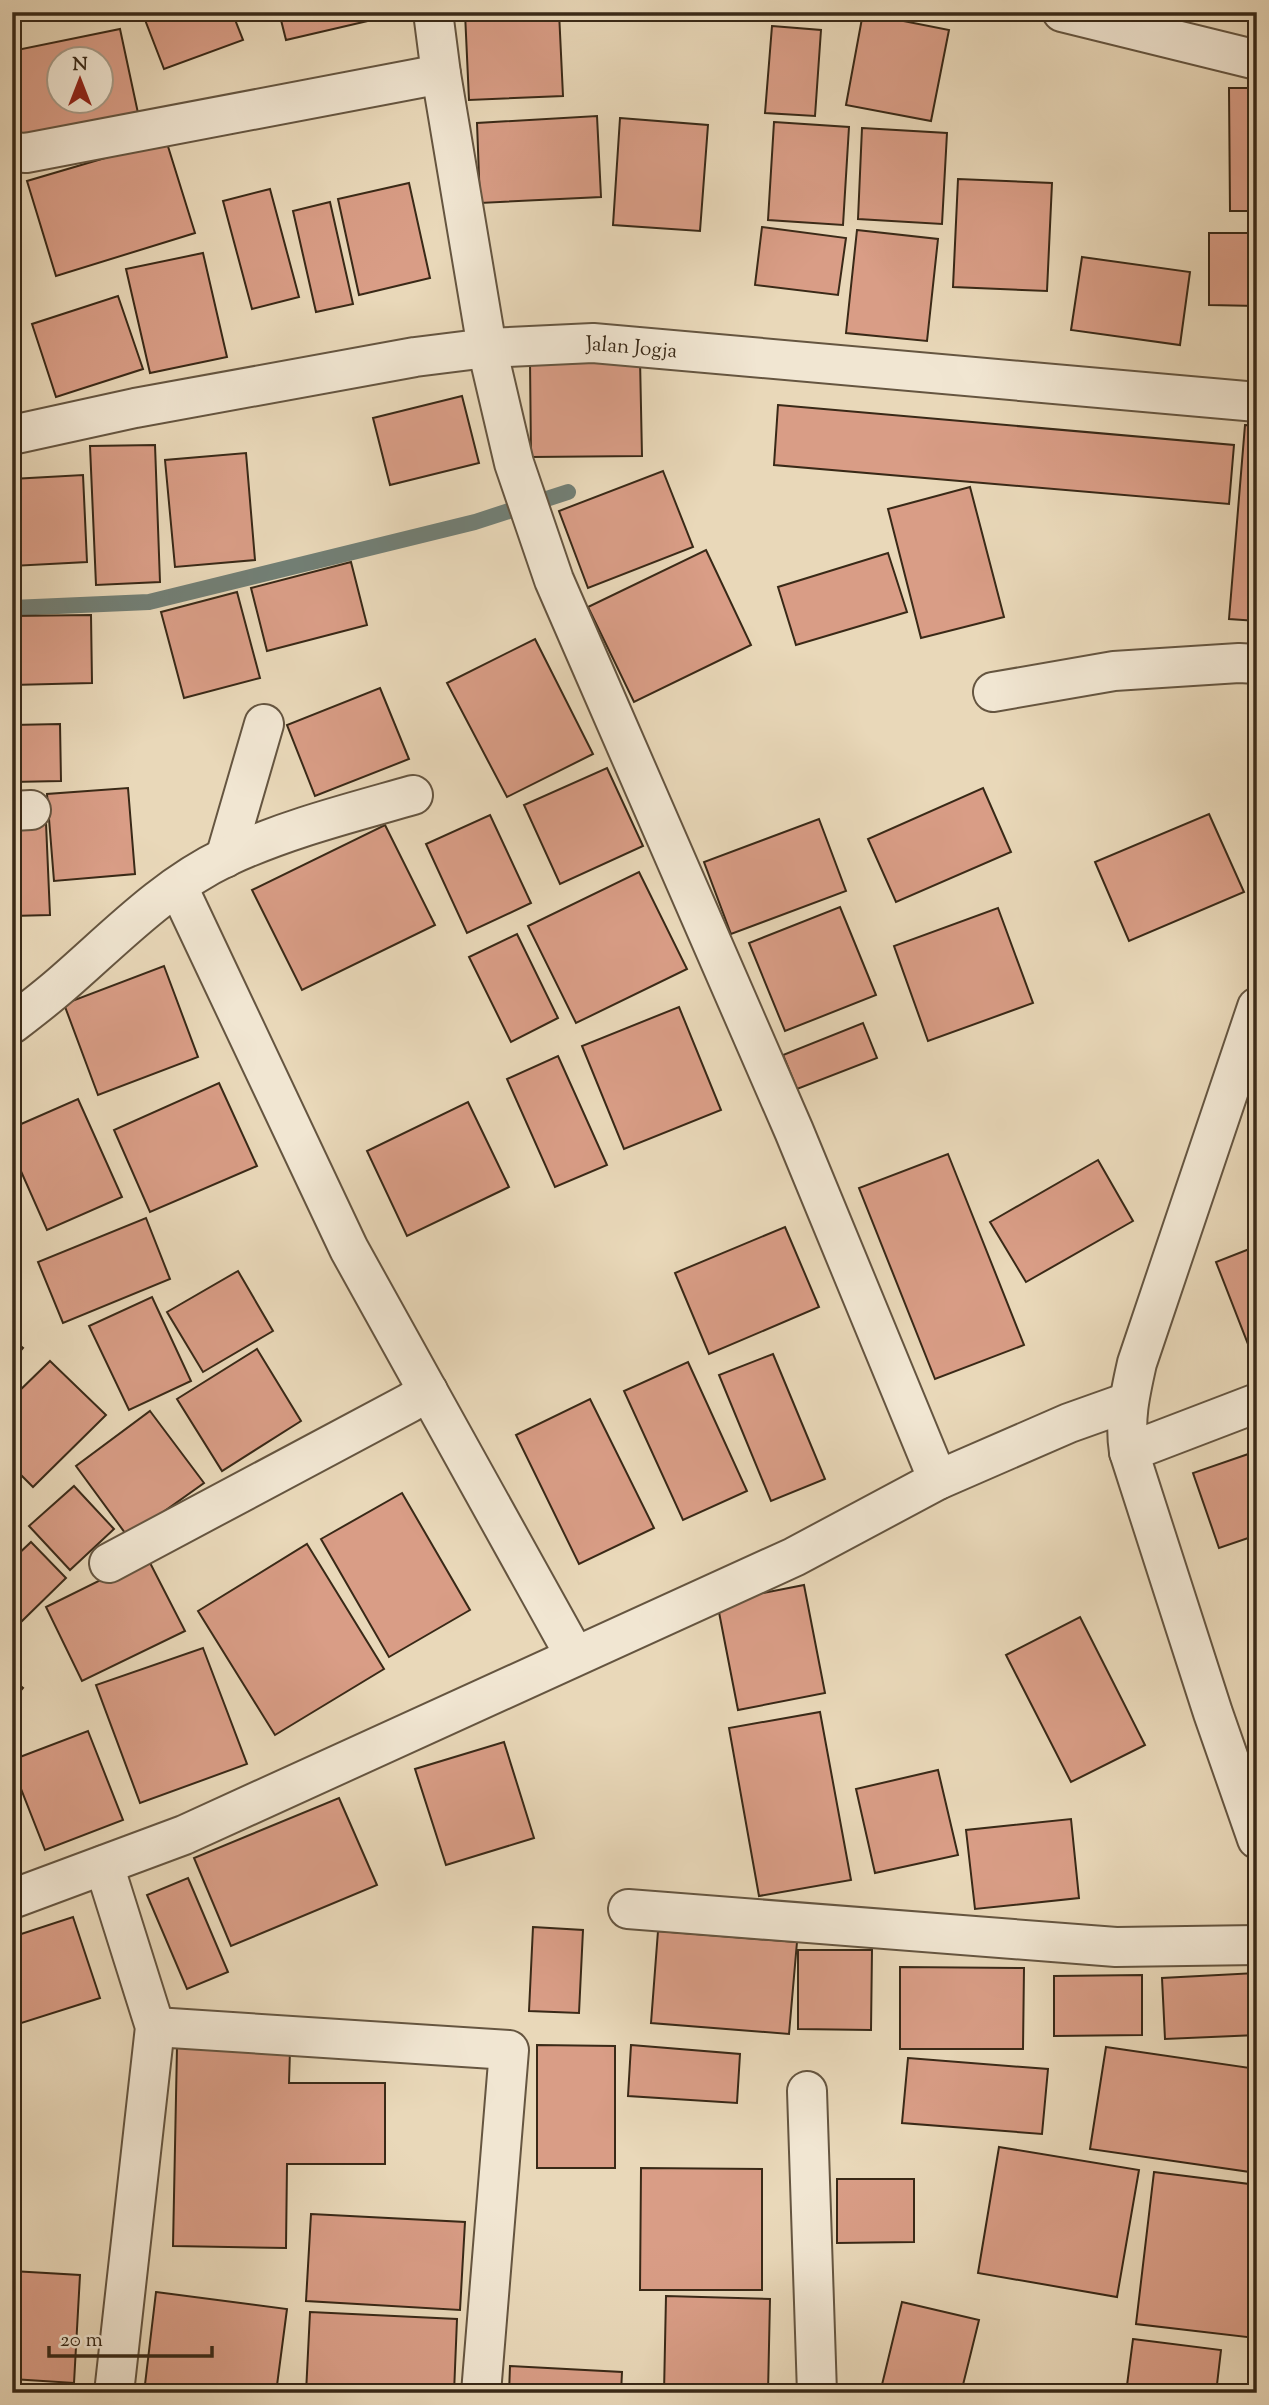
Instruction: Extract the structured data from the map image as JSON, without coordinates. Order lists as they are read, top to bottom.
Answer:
{
  "streets": {
    "street": ["Jalan Jogja"]
  },
  "scale_bar": "20 m",
  "north": "top"
}
